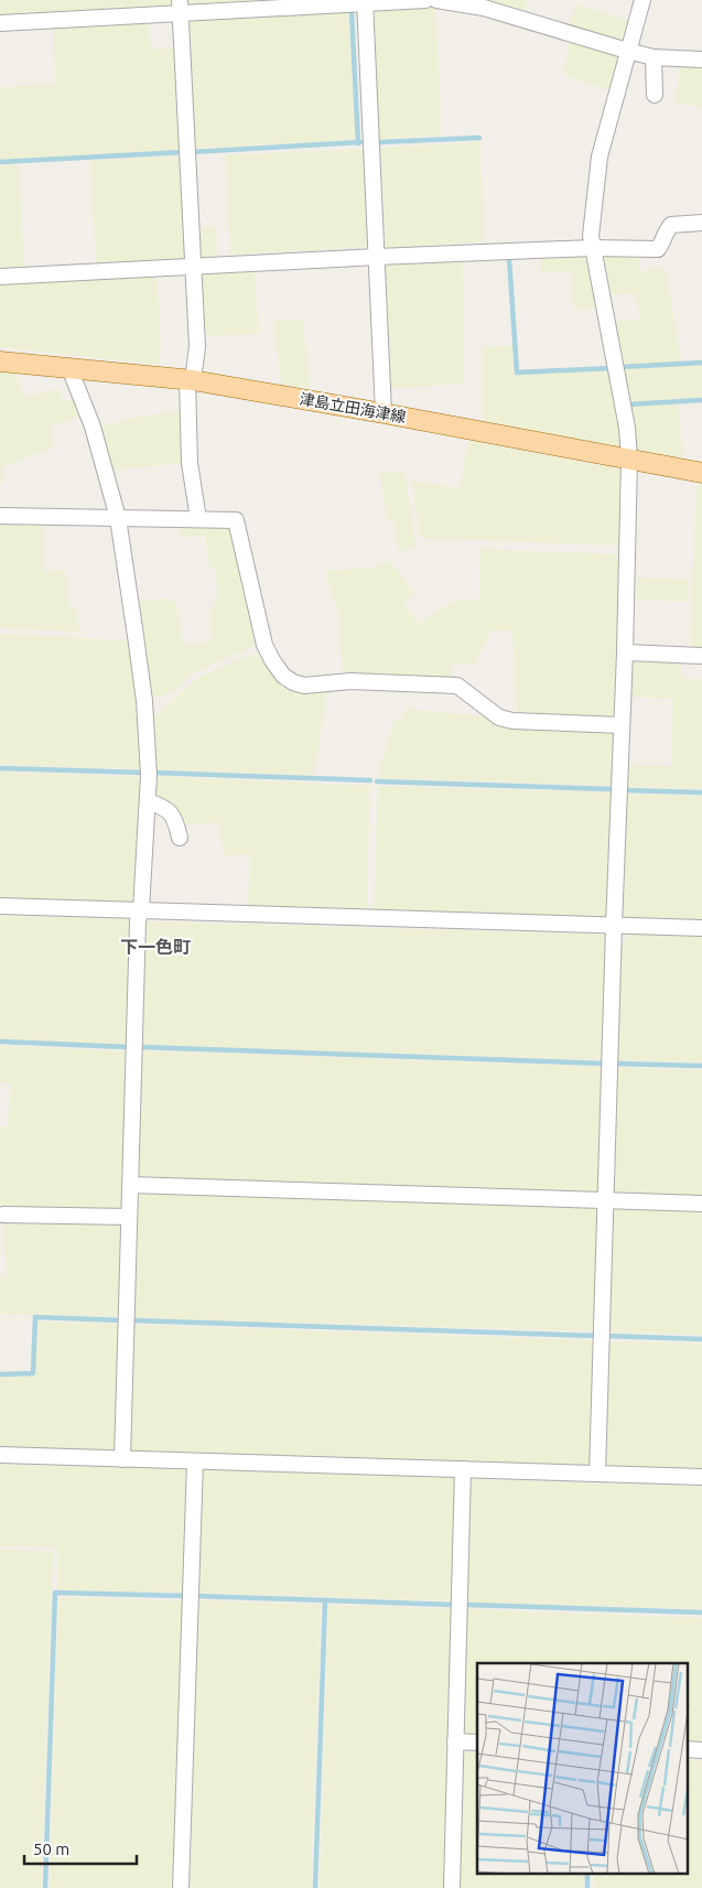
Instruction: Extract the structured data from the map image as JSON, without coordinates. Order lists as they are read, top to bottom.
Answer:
{
  "streets": {
    "main road": ["津島立田海津線"]
  },
  "districts": ["下一色町"],
  "scale_bar": "50 m"
}
